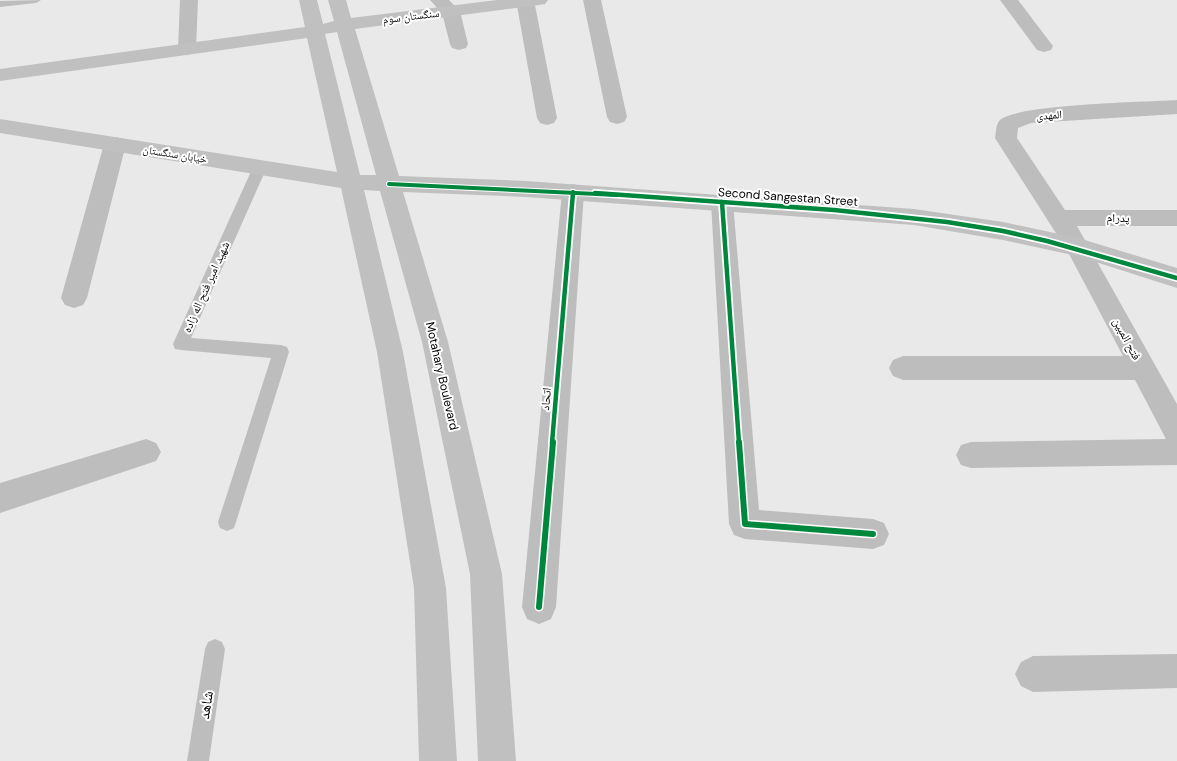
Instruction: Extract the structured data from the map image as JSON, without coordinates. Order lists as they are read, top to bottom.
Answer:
{
  "streets": {
    "main road": [
      "سنگستان سوم",
      "خیابان سنگستان",
      "Second Sangestan Street",
      "Motahary Boulevard"
    ],
    "street": [
      "المهدی",
      "پدرام",
      "فتح المبین",
      "اتحاد"
    ],
    "lane": ["شهید امیر فتح اله زاده", "شاهد"]
  },
  "crossings": [
    ["سنگستان سوم", "Motahary Boulevard"],
    ["المهدی", "Second Sangestan Street"],
    ["المهدی", "پدرام"],
    ["المهدی", "فتح المبین"],
    ["خیابان سنگستان", "Second Sangestan Street"],
    ["خیابان سنگستان", "شهید امیر فتح اله زاده"],
    ["خیابان سنگستان", "Motahary Boulevard"],
    ["Second Sangestan Street", "فتح المبین"],
    ["Second Sangestan Street", "Motahary Boulevard"],
    ["Second Sangestan Street", "اتحاد"]
  ]
}
